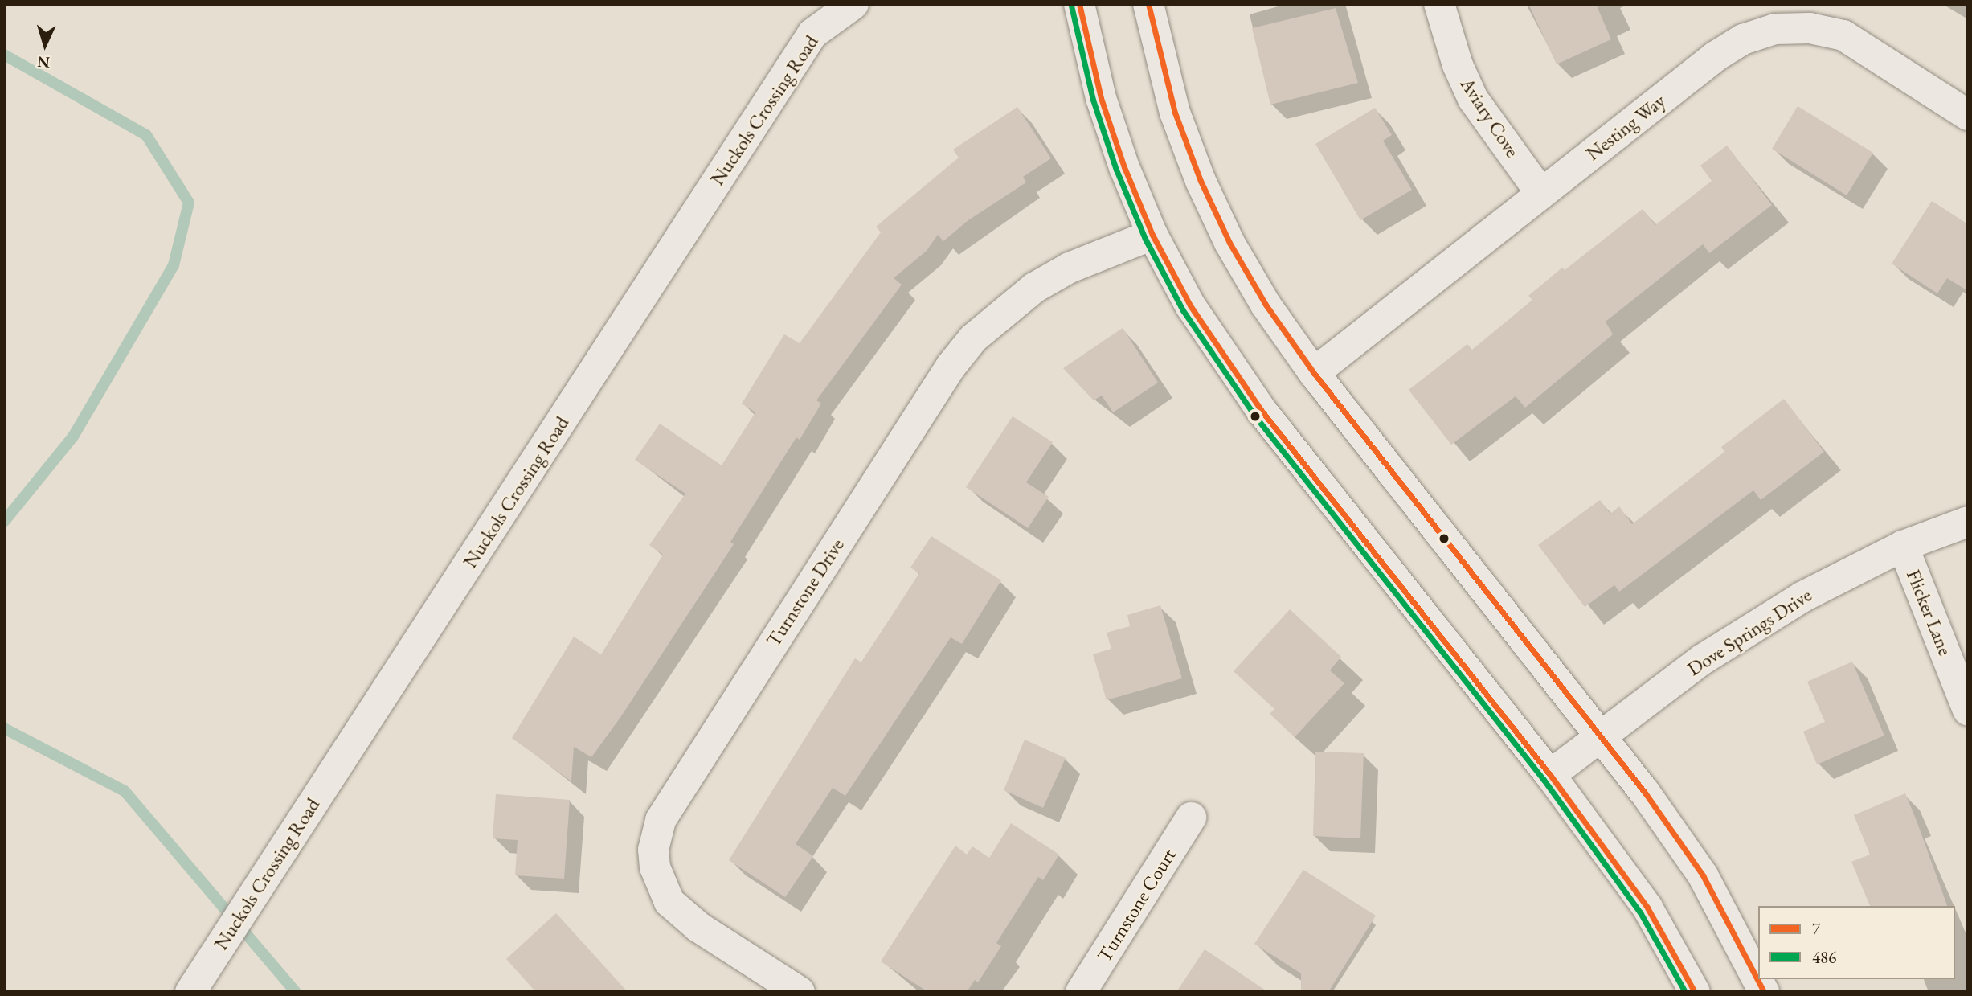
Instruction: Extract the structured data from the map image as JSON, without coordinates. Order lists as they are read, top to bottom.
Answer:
{
  "streets": {
    "street": [
      "Nuckols Crossing Road",
      "Aviary Cove",
      "Nesting Way",
      "Turnstone Drive",
      "Flicker Lane",
      "Dove Springs Drive",
      "Turnstone Court"
    ]
  },
  "crossings": [
    ["Aviary Cove", "Nesting Way"],
    ["Flicker Lane", "Dove Springs Drive"]
  ],
  "lines": ["transit line 7", "transit line 486"],
  "legend": ["7", "486"],
  "north": "bottom"
}
